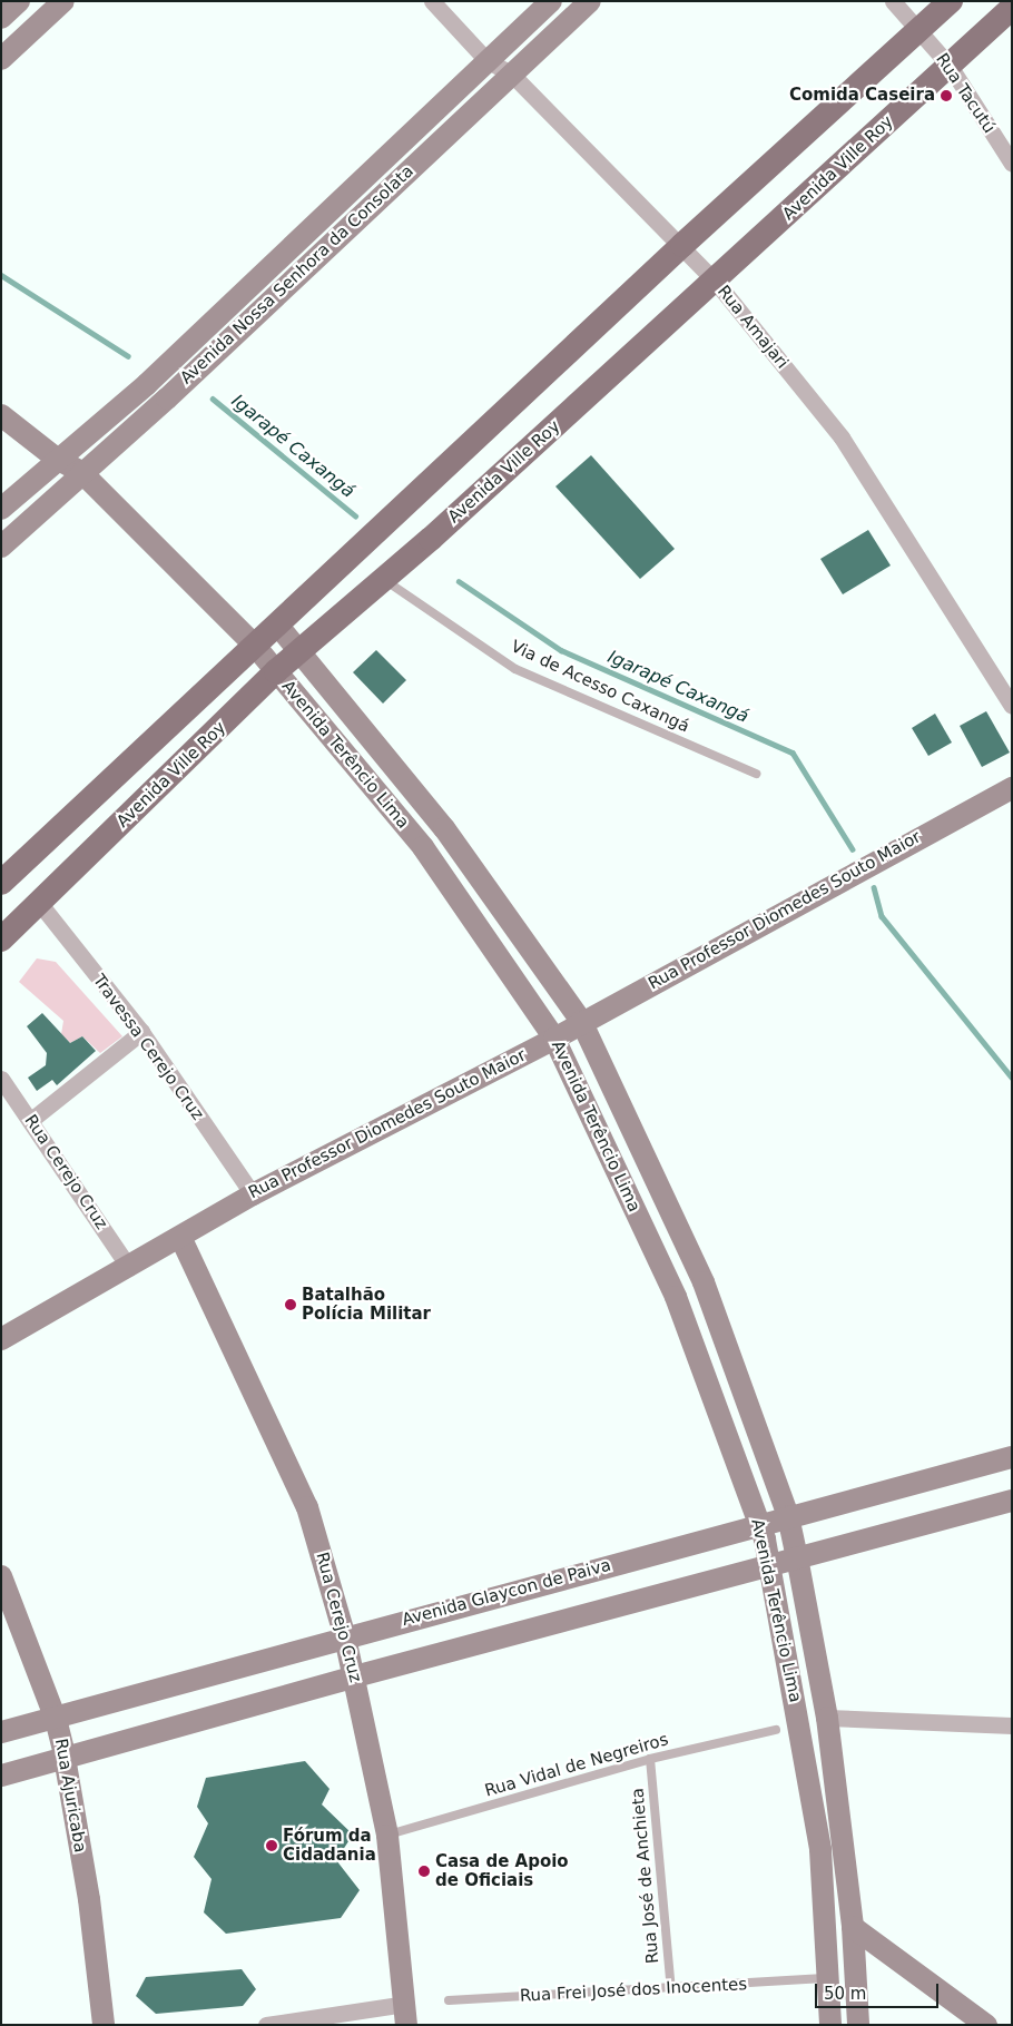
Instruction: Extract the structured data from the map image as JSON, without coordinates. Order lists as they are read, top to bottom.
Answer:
{
  "streets": {
    "main road": [
      "Avenida Ville Roy",
      "Avenida Nossa Senhora da Consolata",
      "Avenida Terêncio Lima",
      "Rua Professor Diomedes Souto Maior",
      "Rua Cerejo Cruz",
      "Avenida Glaycon de Paiva",
      "Rua Ajuricaba"
    ],
    "street": ["Rua Tacutú", "Rua Amajari", "Travessa Cerejo Cruz"],
    "lane": [
      "Via de Acesso Caxangá",
      "Rua Vidal de Negreiros",
      "Rua José de Anchieta",
      "Rua Frei José dos Inocentes"
    ]
  },
  "crossings": [
    ["Rua Tacutú", "Avenida Ville Roy"],
    ["Avenida Ville Roy", "Rua Amajari"],
    ["Avenida Ville Roy", "Via de Acesso Caxangá"],
    ["Avenida Ville Roy", "Avenida Terêncio Lima"],
    ["Avenida Ville Roy", "Travessa Cerejo Cruz"],
    ["Avenida Nossa Senhora da Consolata", "Rua Amajari"],
    ["Avenida Nossa Senhora da Consolata", "Avenida Terêncio Lima"],
    ["Avenida Terêncio Lima", "Rua Professor Diomedes Souto Maior"],
    ["Avenida Terêncio Lima", "Avenida Glaycon de Paiva"],
    ["Rua Professor Diomedes Souto Maior", "Travessa Cerejo Cruz"],
    ["Rua Professor Diomedes Souto Maior", "Rua Cerejo Cruz"],
    ["Rua Cerejo Cruz", "Avenida Glaycon de Paiva"],
    ["Rua Cerejo Cruz", "Rua Vidal de Negreiros"],
    ["Avenida Glaycon de Paiva", "Rua Ajuricaba"],
    ["Rua Vidal de Negreiros", "Rua José de Anchieta"],
    ["Rua José de Anchieta", "Rua Frei José dos Inocentes"]
  ],
  "water": ["Igarapé Caxangá"],
  "places": [
    "Comida Caseira",
    "Batalhão Polícia Militar",
    "Fórum da Cidadania",
    "Casa de Apoio de Oficiais"
  ],
  "scale_bar": "50 m"
}
